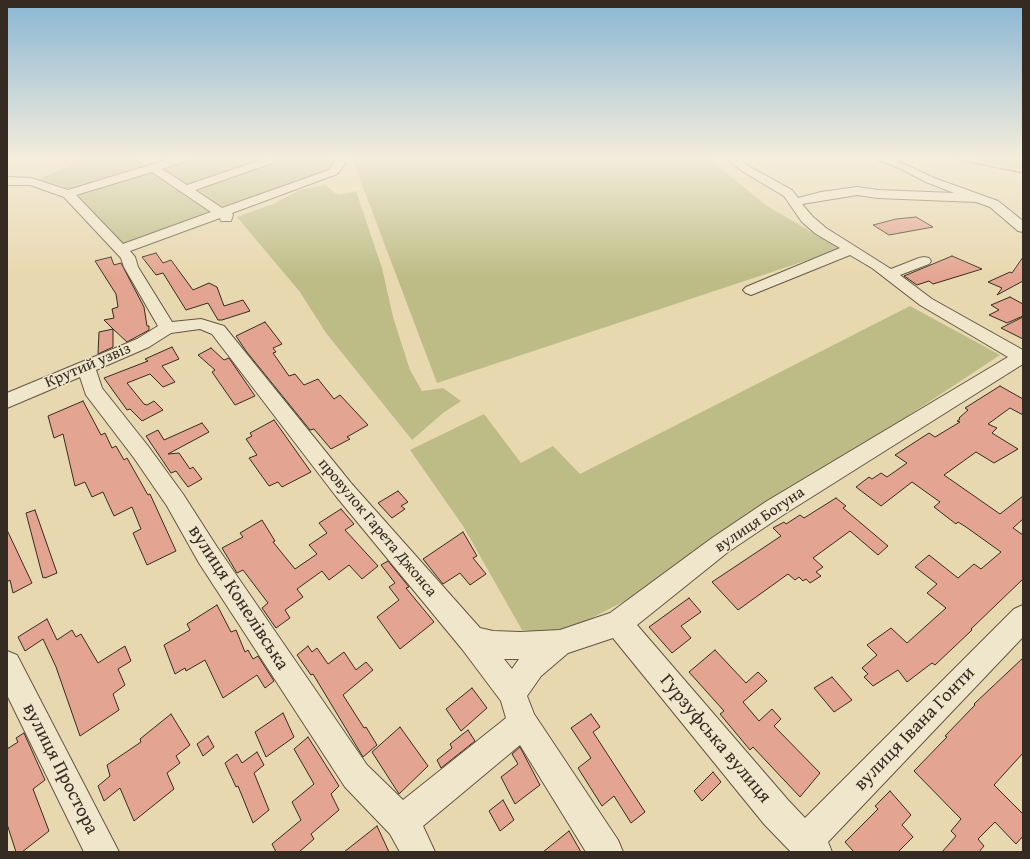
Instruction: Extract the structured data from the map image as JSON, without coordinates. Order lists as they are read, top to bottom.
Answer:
{
  "streets": {
    "street": [
      "Крутий узвіз",
      "вулиця Богуна",
      "провулок Гарета Джонса",
      "вулиця Конелівська",
      "вулиця Івана Гонти",
      "Гурзуфська вулиця",
      "вулиця Простора"
    ]
  },
  "crossings": [
    ["Крутий узвіз", "провулок Гарета Джонса"],
    ["Крутий узвіз", "вулиця Конелівська"],
    ["вулиця Богуна", "провулок Гарета Джонса"],
    ["вулиця Богуна", "Гурзуфська вулиця"],
    ["вулиця Івана Гонти", "Гурзуфська вулиця"]
  ]
}
